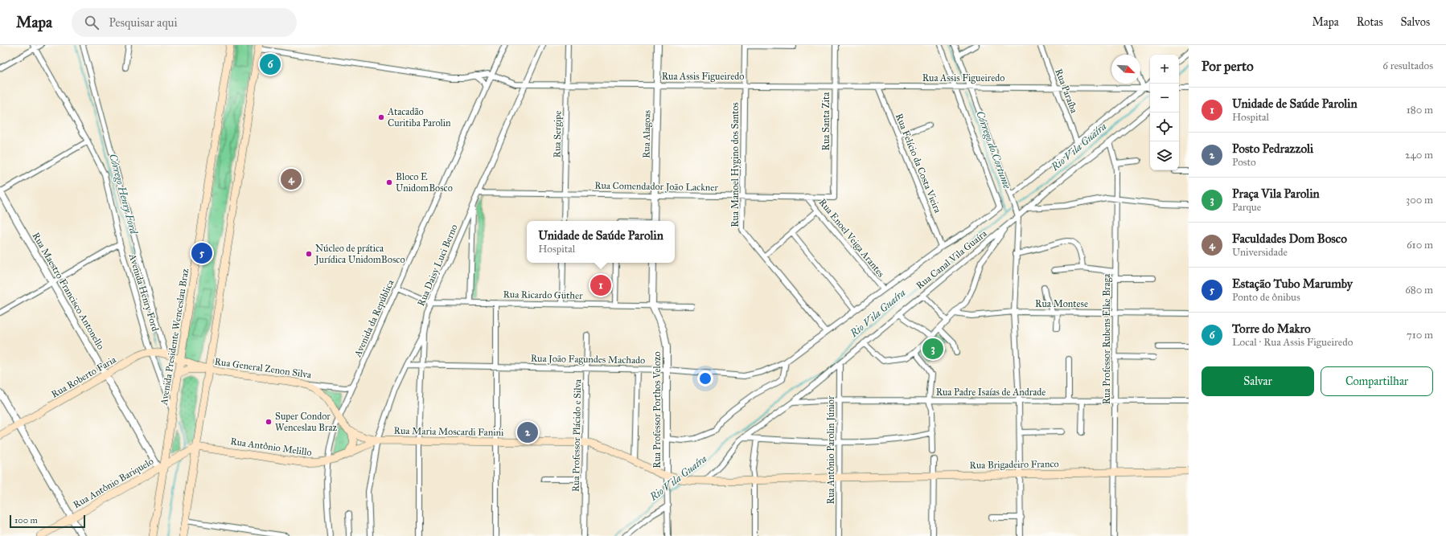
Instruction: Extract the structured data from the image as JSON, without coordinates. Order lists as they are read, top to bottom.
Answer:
{
  "streets": {
    "main road": [
      "Avenida Presidente Wenceslau Braz",
      "Rua General Zenon Silva",
      "Rua Roberto Faria",
      "Rua Maria Moscardi Fanini",
      "Rua Antônio Melillo",
      "Rua Brigadeiro Franco",
      "Rua Antônio Bariquelo"
    ],
    "street": [
      "Rua Assis Figueiredo",
      "Rua Paraíba",
      "Rua Santa Zita",
      "Rua Sergipe",
      "Rua Alagoas",
      "Rua Felício da Costa Vieira",
      "Rua Manoel Hygino dos Santos",
      "Rua Comendador João Lackner",
      "Rua Enoel Veiga Arantes",
      "Rua Canal Vila Guaíra",
      "Rua Daisy Luci Berno",
      "Rua Maestro Francisco Antonello",
      "Avenida Henry Ford",
      "Rua Ricardo Güther",
      "Rua Montese",
      "Avenida da República",
      "Rua Professor Rubens Elke Braga",
      "Rua João Fagundes Machado",
      "Rua Padre Isaías de Andrade",
      "Rua Professor Porthos Velozo",
      "Rua Professor Plácido e Silva",
      "Rua Antônio Parolin Júnior"
    ]
  },
  "crossings": [
    ["Rua Assis Figueiredo", "Rua Paraíba"],
    ["Rua Assis Figueiredo", "Rua Santa Zita"],
    ["Rua Assis Figueiredo", "Rua Sergipe"],
    ["Rua Assis Figueiredo", "Rua Alagoas"],
    ["Rua Assis Figueiredo", "Rua Felício da Costa Vieira"],
    ["Rua Assis Figueiredo", "Rua Manoel Hygino dos Santos"],
    ["Rua Assis Figueiredo", "Rua Canal Vila Guaíra"],
    ["Rua Assis Figueiredo", "Rua Daisy Luci Berno"],
    ["Rua Assis Figueiredo", "Avenida da República"],
    ["Rua Santa Zita", "Rua Comendador João Lackner"],
    ["Rua Sergipe", "Rua Comendador João Lackner"],
    ["Rua Alagoas", "Rua Comendador João Lackner"],
    ["Rua Felício da Costa Vieira", "Rua Canal Vila Guaíra"],
    ["Rua Manoel Hygino dos Santos", "Rua Comendador João Lackner"],
    ["Rua Manoel Hygino dos Santos", "Rua Canal Vila Guaíra"],
    ["Rua Comendador João Lackner", "Rua Enoel Veiga Arantes"],
    ["Rua Comendador João Lackner", "Rua Daisy Luci Berno"],
    ["Rua Enoel Veiga Arantes", "Rua Canal Vila Guaíra"],
    ["Rua Canal Vila Guaíra", "Rua Professor Rubens Elke Braga"],
    ["Rua Canal Vila Guaíra", "Rua João Fagundes Machado"],
    ["Rua Canal Vila Guaíra", "Rua Padre Isaías de Andrade"],
    ["Rua Canal Vila Guaíra", "Rua Antônio Parolin Júnior"],
    ["Rua Canal Vila Guaíra", "Rua Brigadeiro Franco"],
    ["Rua Daisy Luci Berno", "Rua Ricardo Güther"],
    ["Rua Daisy Luci Berno", "Rua João Fagundes Machado"],
    ["Rua Daisy Luci Berno", "Rua Maria Moscardi Fanini"],
    ["Rua Daisy Luci Berno", "Rua Antônio Melillo"],
    ["Rua Maestro Francisco Antonello", "Avenida Presidente Wenceslau Braz"],
    ["Rua Maestro Francisco Antonello", "Rua Roberto Faria"],
    ["Rua Maestro Francisco Antonello", "Rua Antônio Bariquelo"],
    ["Avenida Henry Ford", "Avenida Presidente Wenceslau Braz"],
    ["Avenida Henry Ford", "Rua Roberto Faria"],
    ["Rua Ricardo Güther", "Avenida da República"],
    ["Rua Ricardo Güther", "Rua Professor Porthos Velozo"],
    ["Rua Montese", "Rua Professor Rubens Elke Braga"],
    ["Avenida da República", "Rua General Zenon Silva"],
    ["Avenida da República", "Rua Maria Moscardi Fanini"],
    ["Avenida da República", "Rua Antônio Melillo"],
    ["Avenida Presidente Wenceslau Braz", "Rua General Zenon Silva"],
    ["Avenida Presidente Wenceslau Braz", "Rua Roberto Faria"],
    ["Avenida Presidente Wenceslau Braz", "Rua Antônio Bariquelo"],
    ["Rua Professor Rubens Elke Braga", "Rua Padre Isaías de Andrade"],
    ["Rua Professor Rubens Elke Braga", "Rua Brigadeiro Franco"],
    ["Rua João Fagundes Machado", "Rua Professor Porthos Velozo"],
    ["Rua João Fagundes Machado", "Rua Professor Plácido e Silva"],
    ["Rua General Zenon Silva", "Rua Roberto Faria"],
    ["Rua General Zenon Silva", "Rua Maria Moscardi Fanini"],
    ["Rua Padre Isaías de Andrade", "Rua Antônio Parolin Júnior"],
    ["Rua Professor Porthos Velozo", "Rua Maria Moscardi Fanini"],
    ["Rua Professor Porthos Velozo", "Rua Brigadeiro Franco"],
    ["Rua Maria Moscardi Fanini", "Rua Professor Plácido e Silva"],
    ["Rua Maria Moscardi Fanini", "Rua Antônio Melillo"],
    ["Rua Maria Moscardi Fanini", "Rua Brigadeiro Franco"],
    ["Rua Antônio Melillo", "Rua Antônio Bariquelo"],
    ["Rua Antônio Parolin Júnior", "Rua Brigadeiro Franco"]
  ],
  "water": ["Rio Vila Guaíra", "Córrego do Cortume", "Córrego Henry Ford"],
  "places": [
    "Atacadão Curitiba Parolin",
    "Bloco E UnidomBosco",
    "Núcleo de prática Jurídica UnidomBosco",
    "Super Condor Wenceslau Braz"
  ],
  "scale_bar": "100 m",
  "north": "bottom right",
  "page": {
    "header": "Mapa",
    "search": "Pesquisar aqui",
    "nav": ["Mapa", "Rotas", "Salvos"],
    "heading": ["Por perto", "6 resultados"],
    "pins": [
      "6",
      "4",
      "5",
      "1",
      "3",
      "2"
    ],
    "map_buttons": ["+", "−"],
    "list": [
      {
        "mark": "1",
        "name": "Unidade de Saúde Parolin",
        "note": "Hospital",
        "value": "180 m"
      },
      {
        "mark": "2",
        "name": "Posto Pedrazzoli",
        "note": "Posto",
        "value": "240 m"
      },
      {
        "mark": "3",
        "name": "Praça Vila Parolin",
        "note": "Parque",
        "value": "300 m"
      },
      {
        "mark": "4",
        "name": "Faculdades Dom Bosco",
        "note": "Universidade",
        "value": "610 m"
      },
      {
        "mark": "5",
        "name": "Estação Tubo Marumby",
        "note": "Ponto de ônibus",
        "value": "680 m"
      },
      {
        "mark": "6",
        "name": "Torre do Makro",
        "note": "Local · Rua Assis Figueiredo",
        "value": "710 m"
      }
    ],
    "popup": ["Unidade de Saúde Parolin", "Hospital"],
    "buttons": ["Salvar", "Compartilhar"],
    "scale": "100 m"
  }
}
